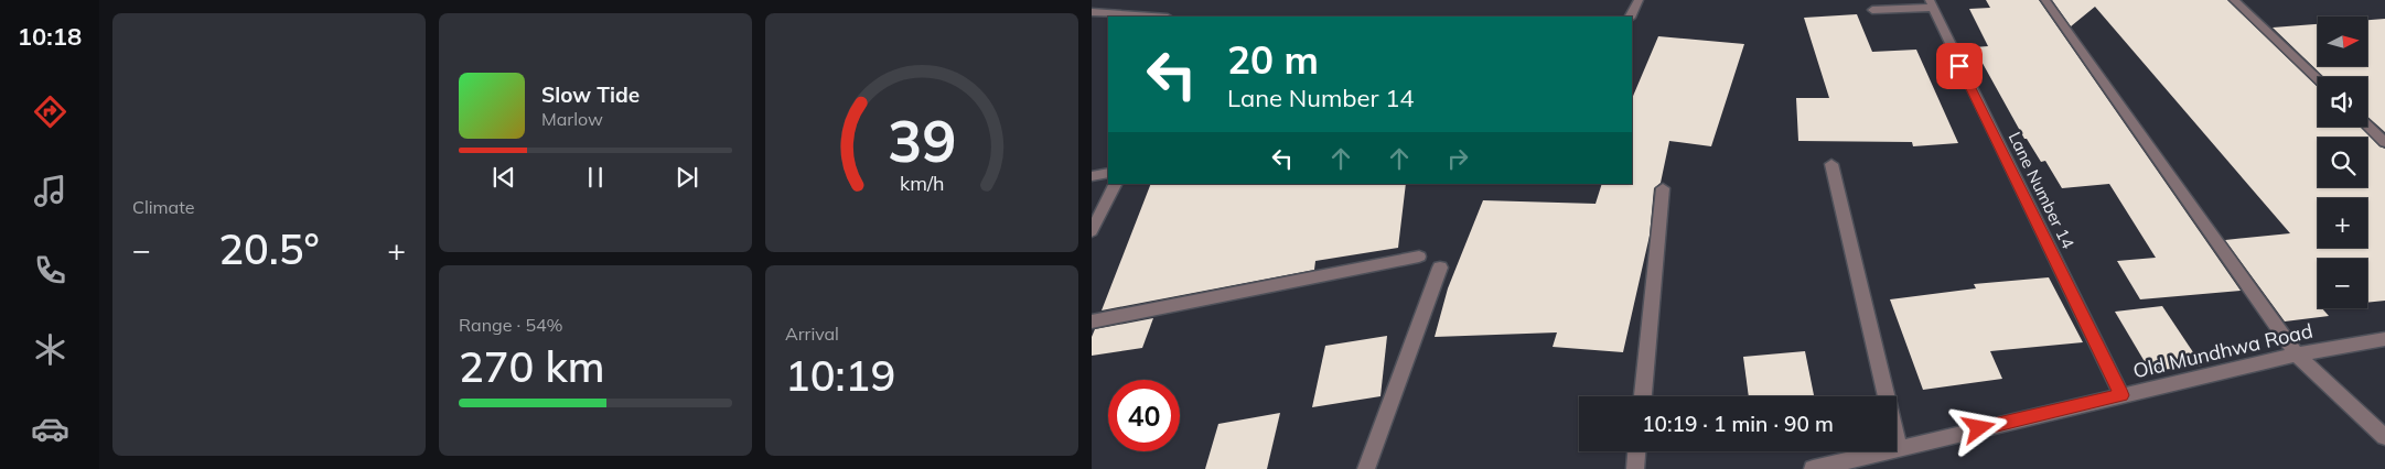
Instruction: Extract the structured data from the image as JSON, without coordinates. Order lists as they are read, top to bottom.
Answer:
{
  "streets": {
    "street": ["Lane Number 14", "Old Mundhwa Road"]
  },
  "crossings": [
    ["Lane Number 14", "Old Mundhwa Road"]
  ],
  "north": "right",
  "page": {
    "tabs": "10:18",
    "tile": [
      "Climate",
      ["Range · 54%", "270 km"],
      ["Arrival", "10:19"]
    ],
    "map_buttons": ["+", "−"],
    "turn": ["20 m", "Lane Number 14"],
    "song": ["Slow Tide", "Marlow"],
    "heat": ["−", "20.5°", "+"],
    "limit": "40",
    "trip": "10:19 · 1 min · 90 m",
    "gauge": ["39", "km/h"]
  }
}
